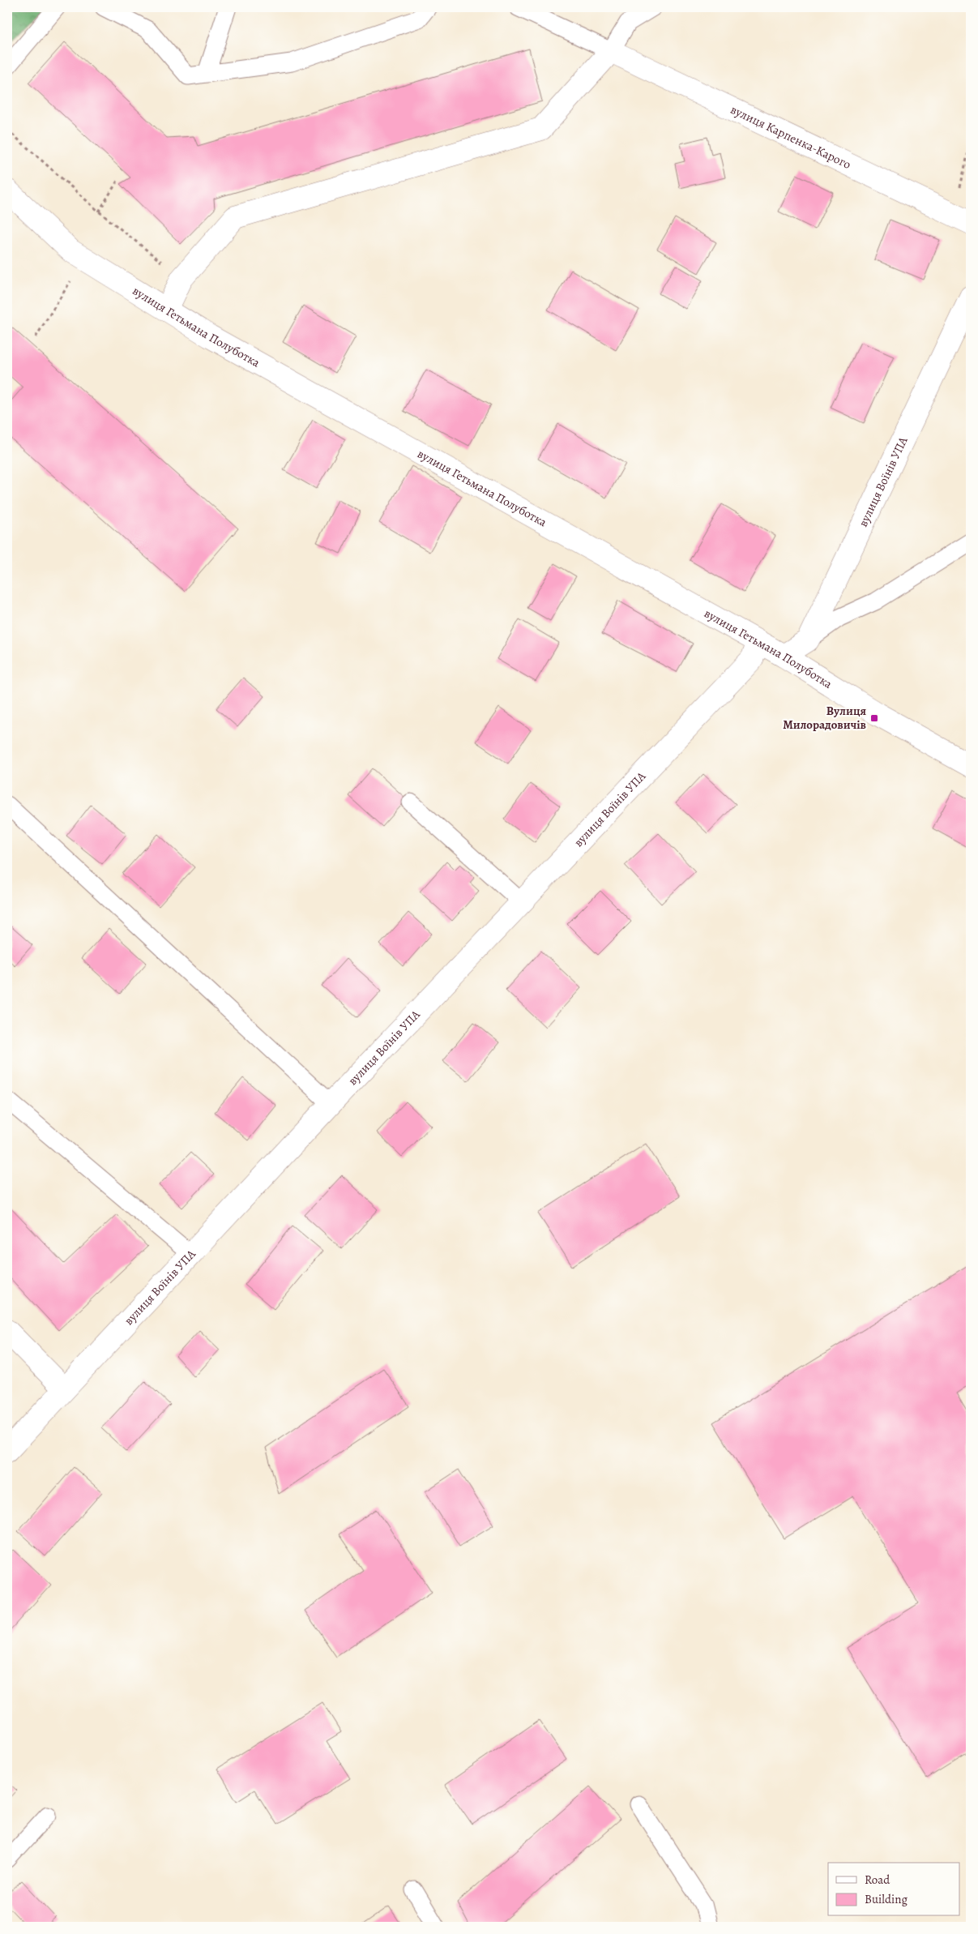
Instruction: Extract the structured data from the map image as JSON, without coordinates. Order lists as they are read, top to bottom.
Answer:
{
  "streets": {
    "street": ["вулиця Карпенка-Карого", "вулиця Гетьмана Полуботка", "вулиця Воїнів УПА"]
  },
  "crossings": [
    ["вулиця Гетьмана Полуботка", "вулиця Воїнів УПА"]
  ],
  "places": {
    "transit": ["Вулиця Милорадовичів"]
  },
  "legend": ["Road", "Building"]
}
